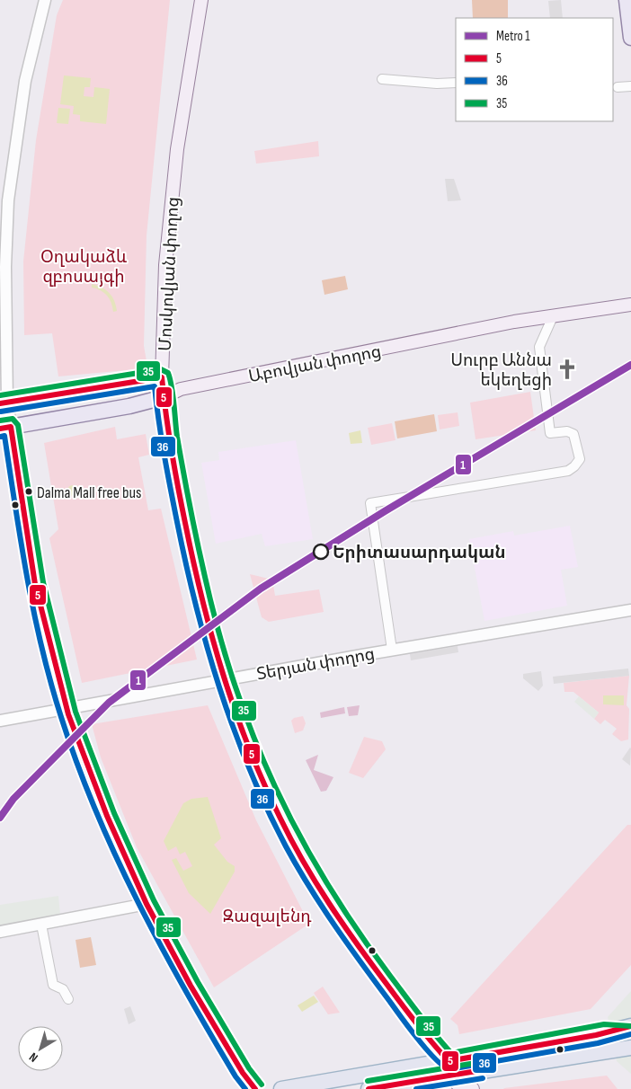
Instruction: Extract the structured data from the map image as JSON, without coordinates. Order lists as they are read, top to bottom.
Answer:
{
  "streets": {
    "main road": ["Մոսկովյան փողոց", "Աբովյան փողոց"],
    "street": ["Տերյան փողոց"]
  },
  "crossings": [
    ["Մոսկովյան փողոց", "Աբովյան փողոց"],
    ["Մոսկովյան փողոց", "Տերյան փողոց"]
  ],
  "parks": ["Օղակաձև զբոսայգի", "Զազալենդ"],
  "places": {
    "church": ["Սուրբ Աննա եկեղեցի"],
    "other": ["Dalma Mall free bus", "Երիտասարդական"]
  },
  "lines": [
    "metro line 1",
    "transit line 35",
    "transit line 5",
    "transit line 36"
  ],
  "legend": [
    "Metro 1",
    "5",
    "36",
    "35"
  ],
  "north": "bottom left"
}
